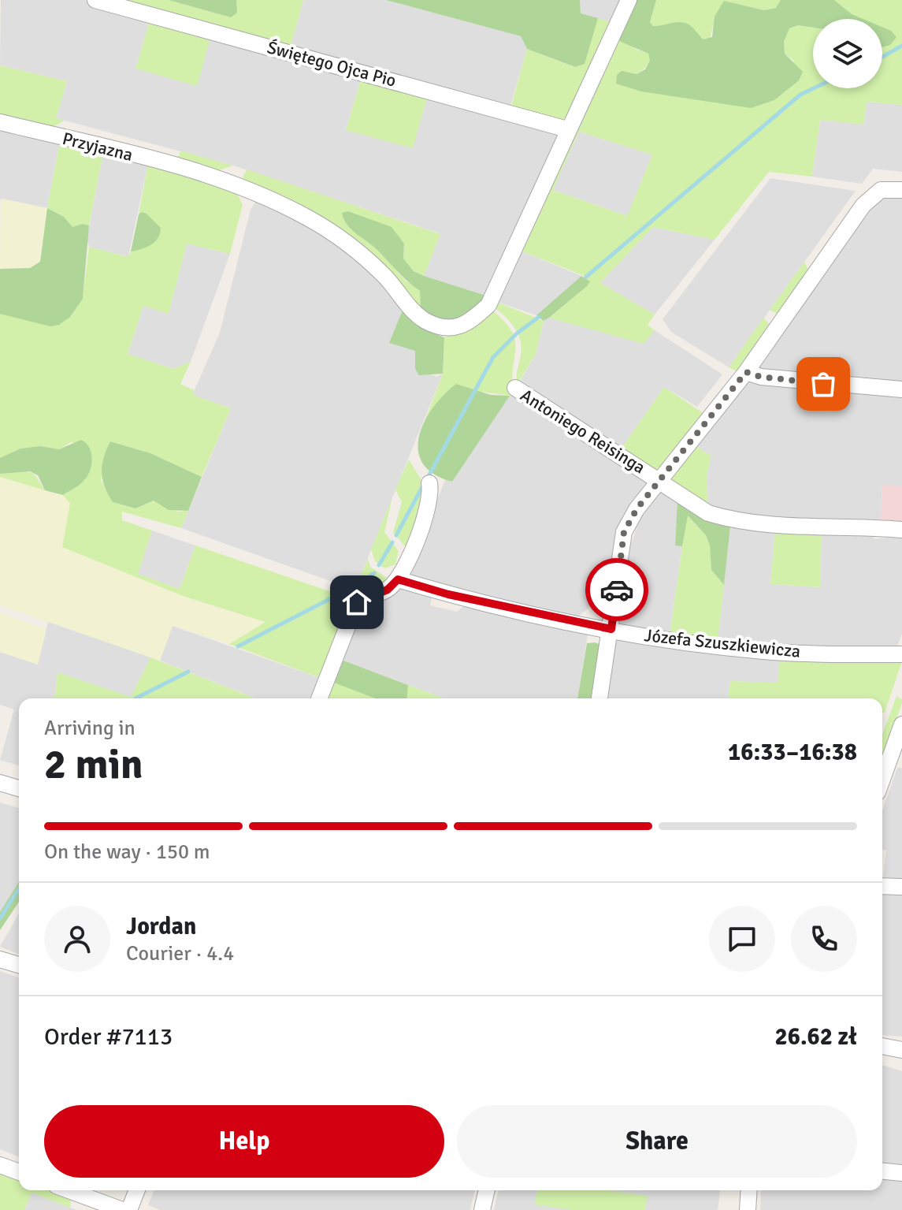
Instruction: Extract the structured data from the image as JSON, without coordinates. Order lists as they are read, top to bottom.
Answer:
{
  "streets": {
    "street": [
      "Świętego Ojca Pio",
      "Przyjazna",
      "Antoniego Reisinga",
      "Józefa Szuszkiewicza"
    ]
  },
  "crossings": [
    ["Świętego Ojca Pio", "Przyjazna"]
  ],
  "page": {
    "heading": ["2 min", "Arriving in", "16:33–16:38"],
    "panel": [
      "Jordan",
      "Courier · 4.4",
      "Order #7113",
      "26.62 zł"
    ],
    "bar": "On the way · 150 m",
    "buttons": ["Help", "Share"]
  }
}
